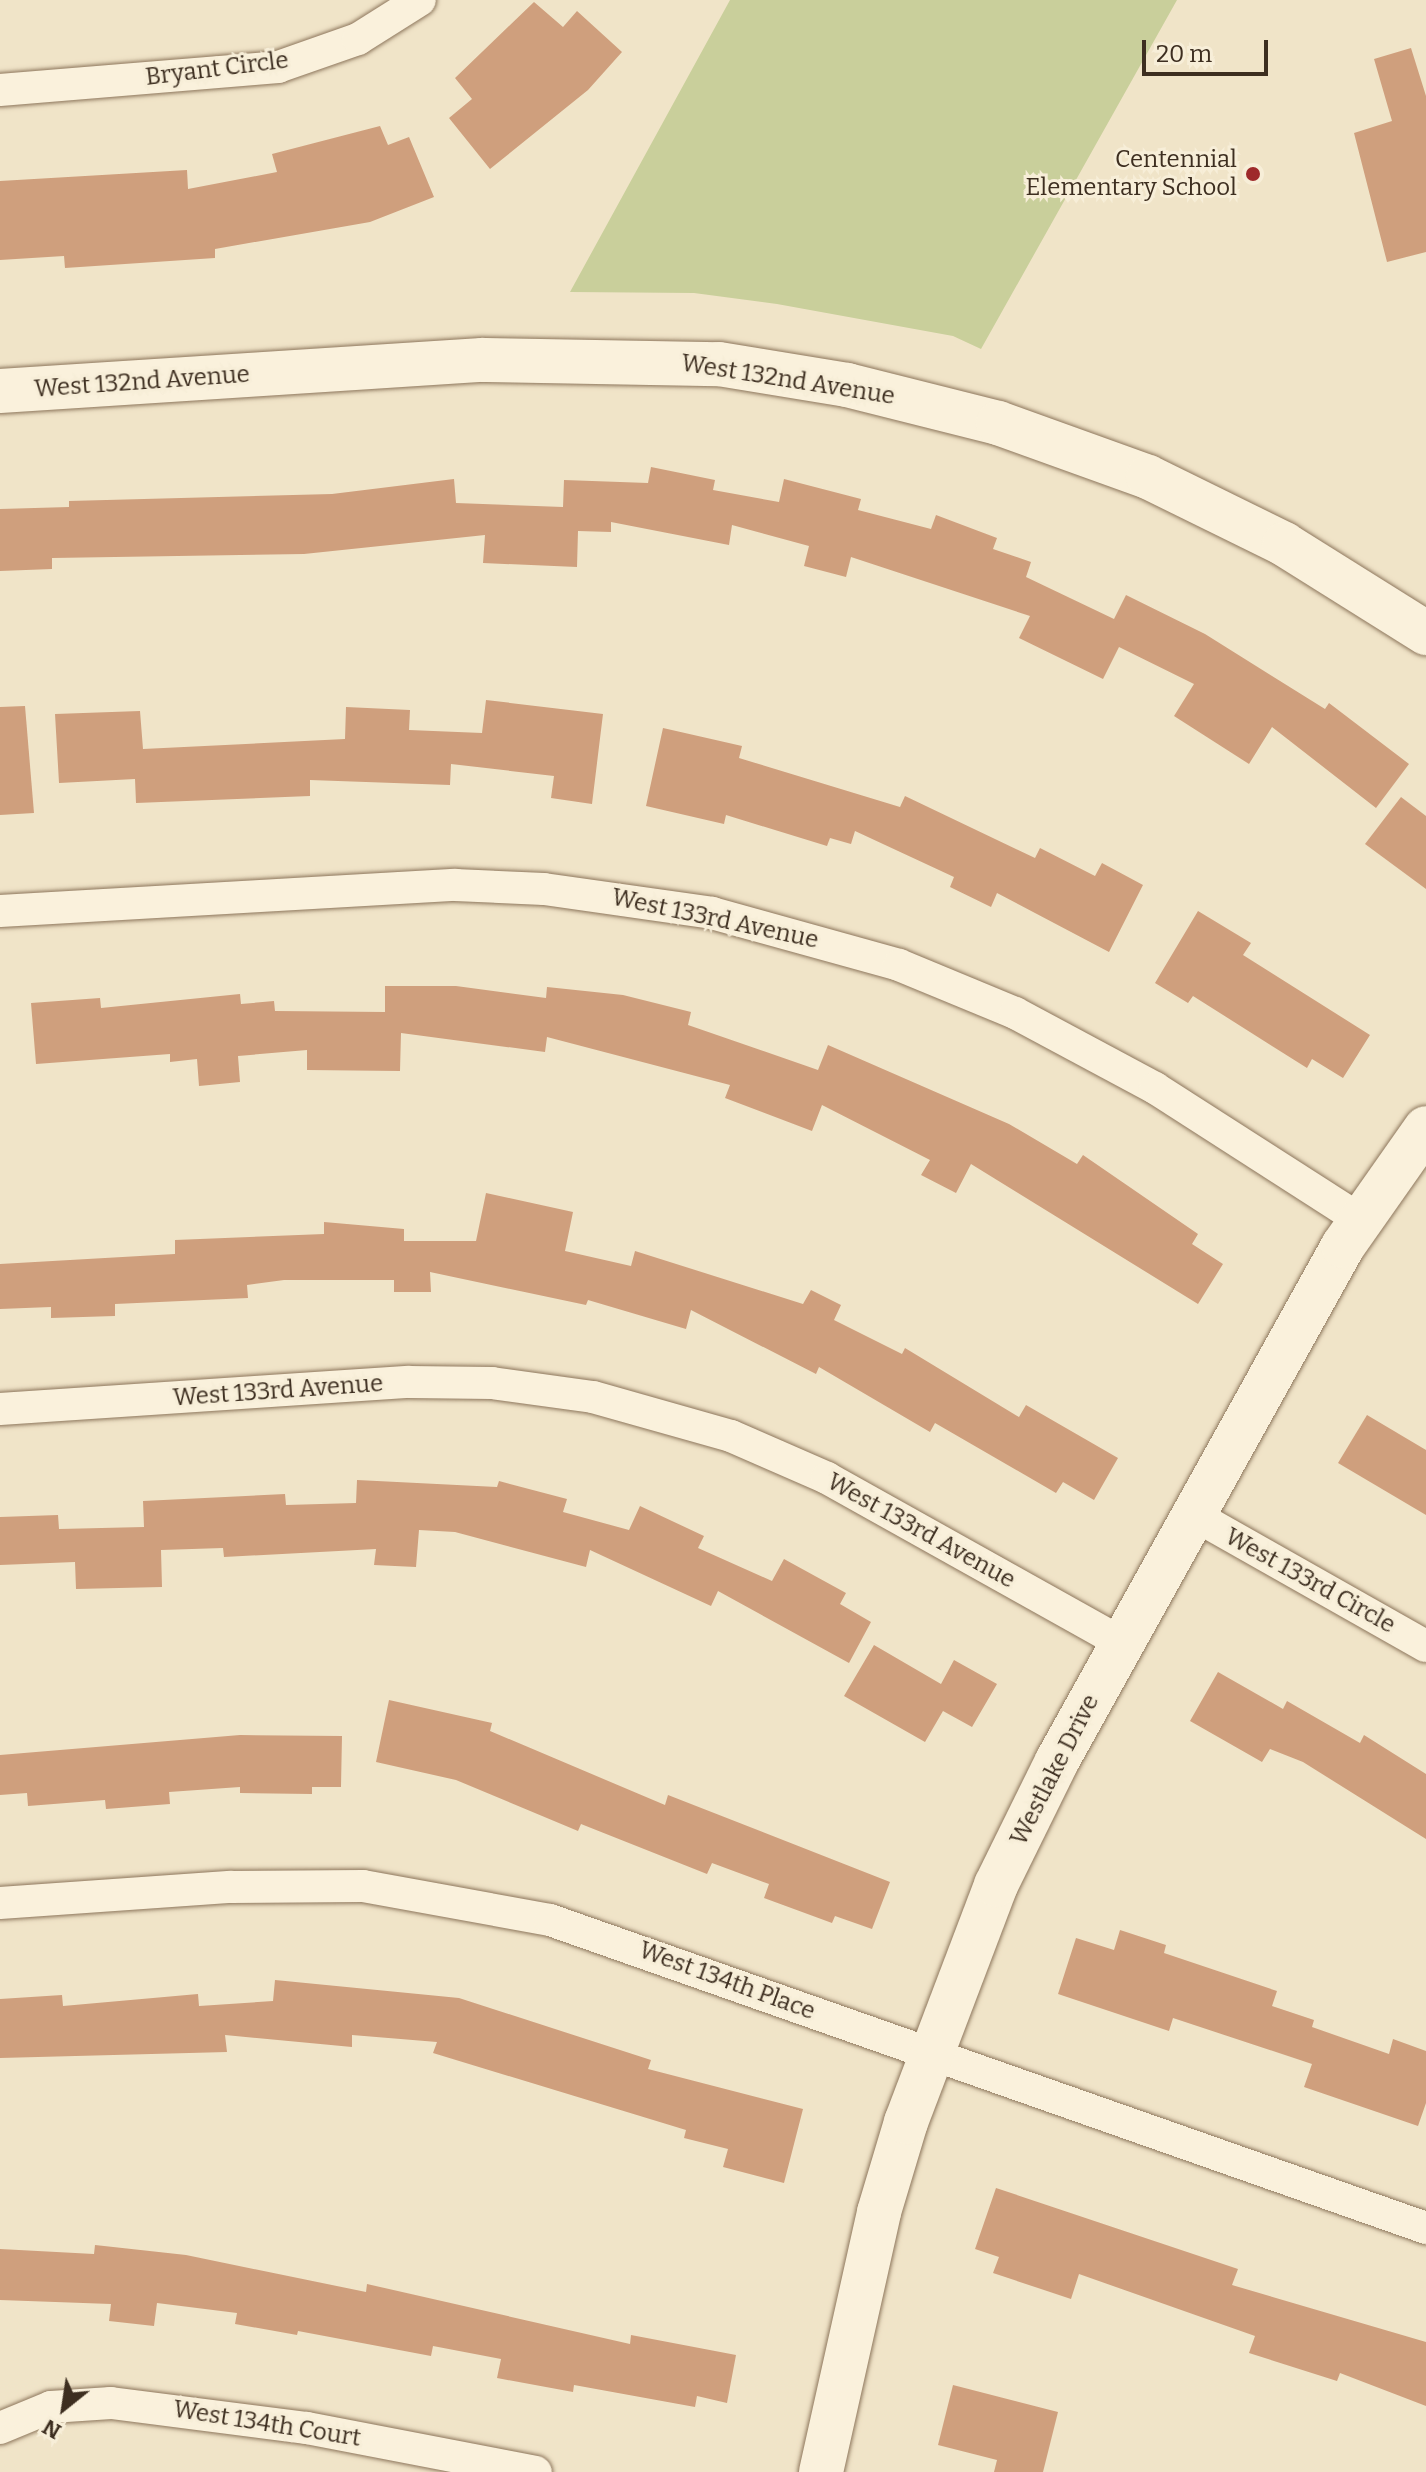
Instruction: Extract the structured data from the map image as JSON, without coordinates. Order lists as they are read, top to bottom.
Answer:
{
  "streets": {
    "street": [
      "Bryant Circle",
      "West 132nd Avenue",
      "West 133rd Avenue",
      "West 133rd Circle",
      "Westlake Drive",
      "West 134th Place",
      "West 134th Court"
    ]
  },
  "crossings": [
    ["West 133rd Avenue", "Westlake Drive"],
    ["West 133rd Circle", "Westlake Drive"],
    ["Westlake Drive", "West 134th Place"]
  ],
  "places": ["Centennial Elementary School"],
  "scale_bar": "20 m",
  "north": "bottom left"
}
